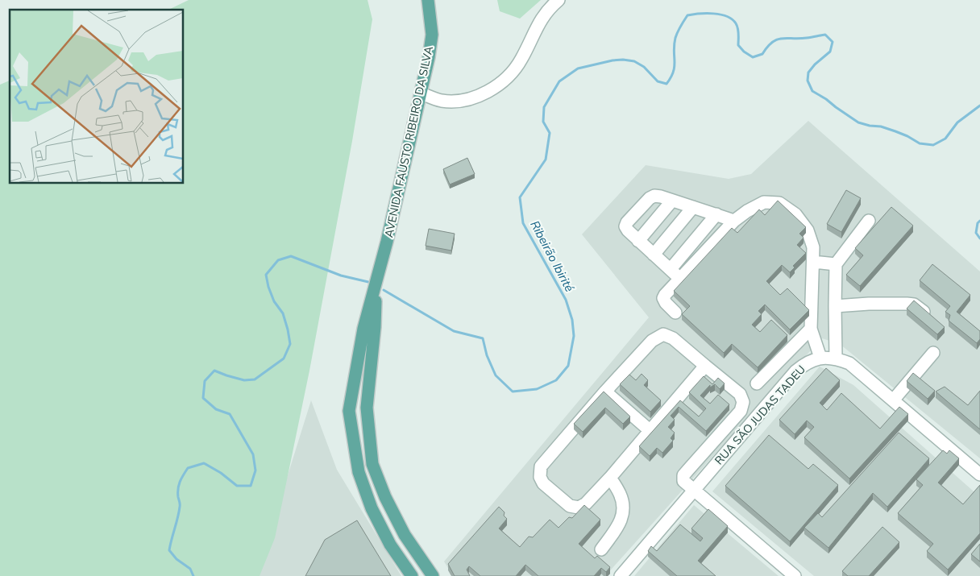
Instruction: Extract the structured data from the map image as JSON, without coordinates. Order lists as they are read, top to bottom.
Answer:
{
  "streets": {
    "main road": ["AVENIDA FAUSTO RIBEIRO DA SILVA"],
    "street": ["RUA SÃO JUDAS TADEU"]
  },
  "water": ["Ribeirão Ibirité"]
}
